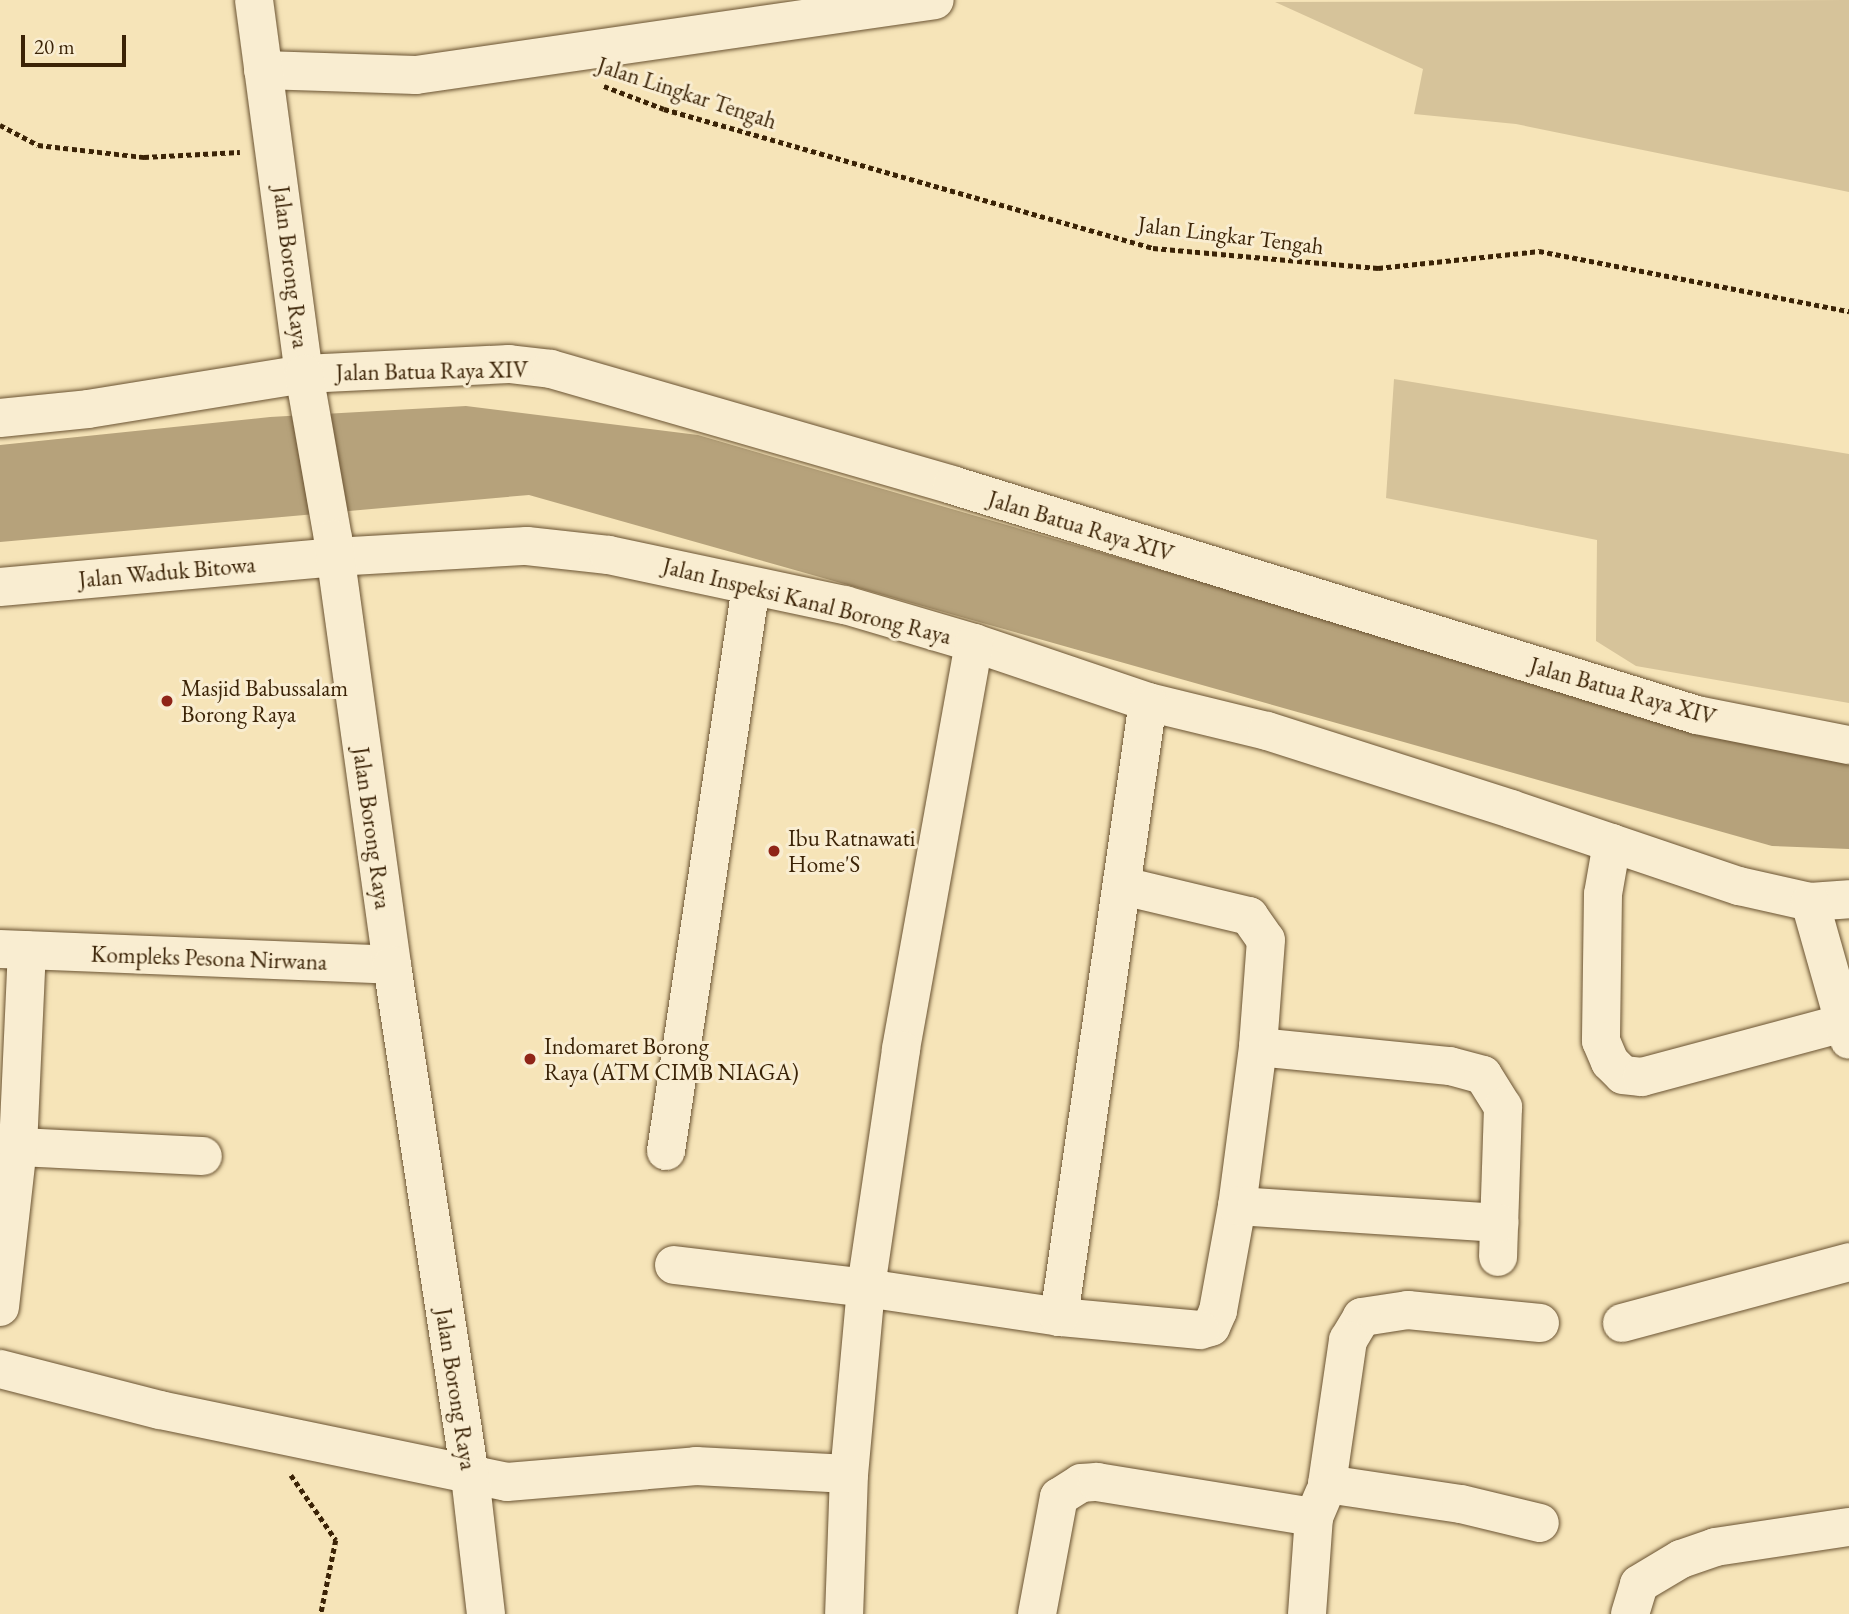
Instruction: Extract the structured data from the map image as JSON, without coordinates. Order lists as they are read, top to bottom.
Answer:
{
  "streets": {
    "street": [
      "Jalan Borong Raya",
      "Jalan Batua Raya XIV",
      "Jalan Waduk Bitowa",
      "Jalan Inspeksi Kanal Borong Raya",
      "Kompleks Pesona Nirwana"
    ],
    "path": ["Jalan Lingkar Tengah"]
  },
  "crossings": [
    ["Jalan Borong Raya", "Jalan Batua Raya XIV"],
    ["Jalan Borong Raya", "Jalan Waduk Bitowa"],
    ["Jalan Borong Raya", "Jalan Inspeksi Kanal Borong Raya"],
    ["Jalan Borong Raya", "Kompleks Pesona Nirwana"],
    ["Jalan Waduk Bitowa", "Jalan Inspeksi Kanal Borong Raya"]
  ],
  "places": ["Masjid Babussalam Borong Raya", "Ibu Ratnawati Home'S", "Indomaret Borong Raya (ATM CIMB NIAGA)"],
  "scale_bar": "20 m"
}
